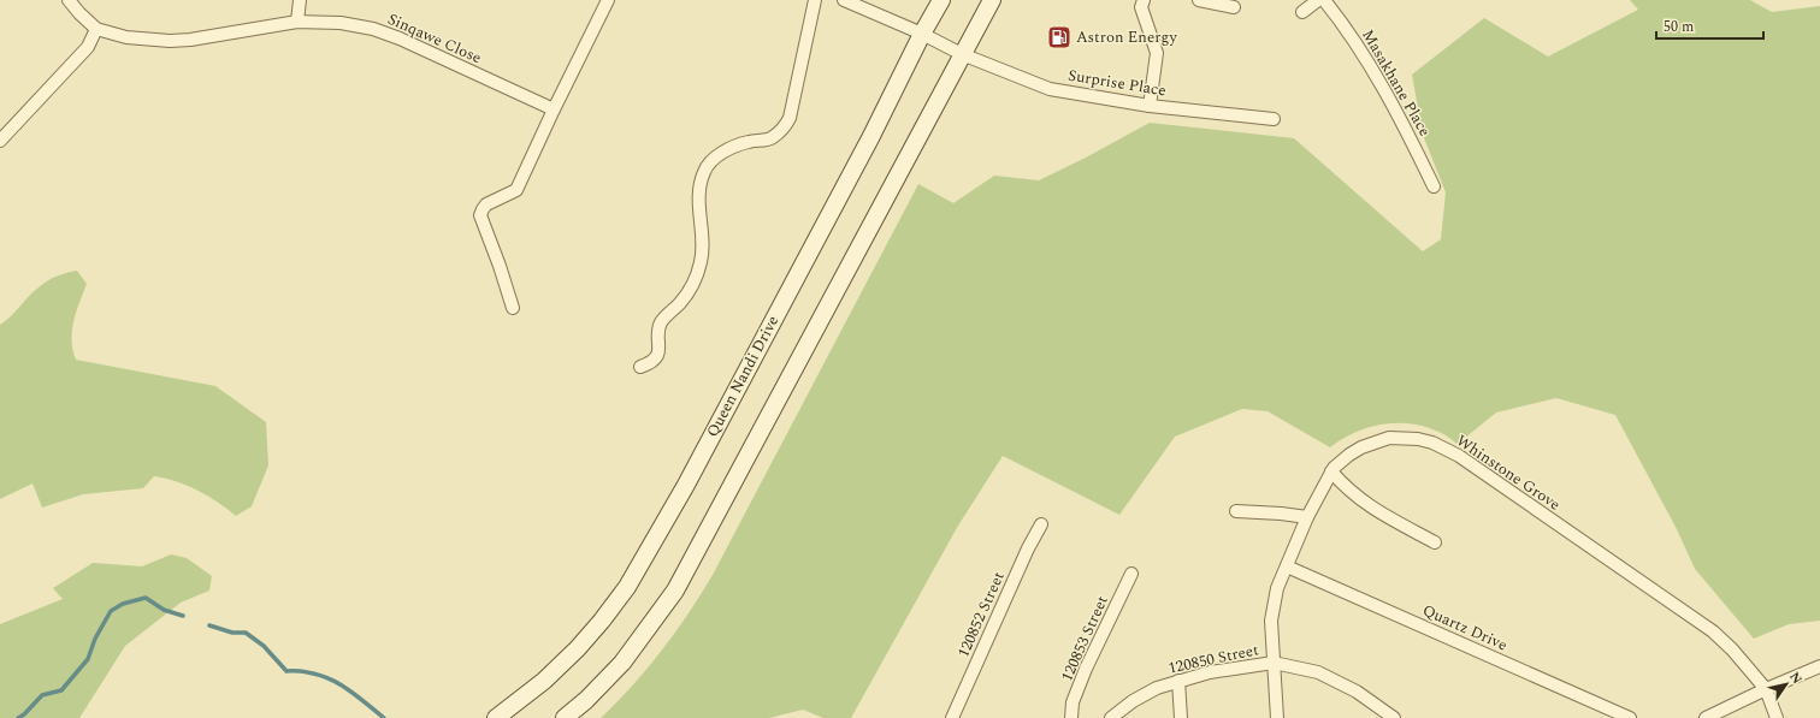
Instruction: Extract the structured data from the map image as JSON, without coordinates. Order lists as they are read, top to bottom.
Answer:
{
  "streets": {
    "main road": ["Queen Nandi Drive"],
    "street": [
      "Sinqawe Close",
      "Surprise Place",
      "Masakhane Place",
      "Whinstone Grove",
      "120852 Street",
      "Quartz Drive",
      "120853 Street",
      "120850 Street"
    ]
  },
  "crossings": [
    ["Surprise Place", "Queen Nandi Drive"],
    ["Whinstone Grove", "Quartz Drive"],
    ["Whinstone Grove", "120850 Street"]
  ],
  "places": {
    "fuel station": ["Astron Energy"]
  },
  "scale_bar": "50 m",
  "north": "top right"
}
